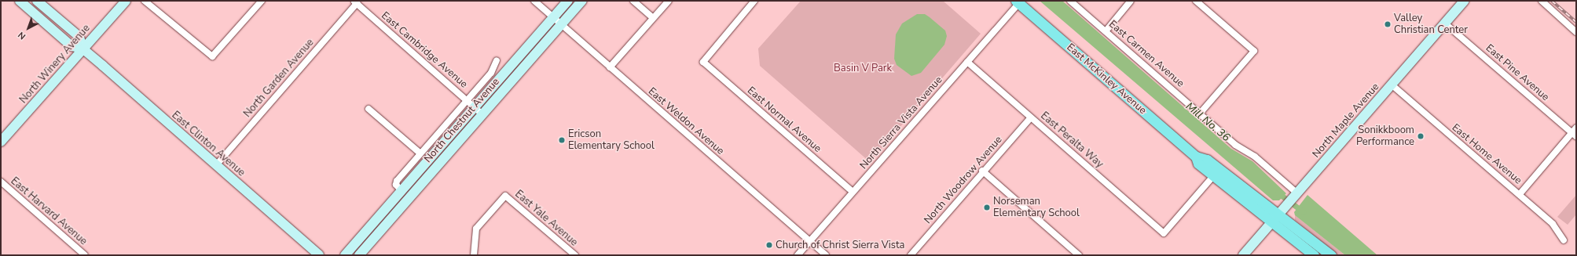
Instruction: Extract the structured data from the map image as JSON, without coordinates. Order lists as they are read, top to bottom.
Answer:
{
  "streets": {
    "main road": [
      "North Winery Avenue",
      "East McKinley Avenue",
      "North Chestnut Avenue",
      "North Maple Avenue",
      "East Clinton Avenue"
    ],
    "street": [
      "East Cambridge Avenue",
      "East Carmen Avenue",
      "East Pine Avenue",
      "North Garden Avenue",
      "East Normal Avenue",
      "East Weldon Avenue",
      "North Sierra Vista Avenue",
      "East Peralta Way",
      "East Home Avenue",
      "North Woodrow Avenue",
      "East Harvard Avenue",
      "East Yale Avenue"
    ]
  },
  "crossings": [
    ["East Cambridge Avenue", "North Garden Avenue"],
    ["East Cambridge Avenue", "North Chestnut Avenue"],
    ["East Carmen Avenue", "North Maple Avenue"],
    ["North Winery Avenue", "East Clinton Avenue"],
    ["East Pine Avenue", "North Maple Avenue"],
    ["North Garden Avenue", "East Clinton Avenue"],
    ["East McKinley Avenue", "North Maple Avenue"],
    ["East McKinley Avenue", "North Sierra Vista Avenue"],
    ["East McKinley Avenue", "East Peralta Way"],
    ["East Normal Avenue", "North Sierra Vista Avenue"],
    ["North Chestnut Avenue", "East Weldon Avenue"],
    ["North Maple Avenue", "East Home Avenue"],
    ["East Weldon Avenue", "North Sierra Vista Avenue"],
    ["North Sierra Vista Avenue", "East Peralta Way"],
    ["East Peralta Way", "North Woodrow Avenue"]
  ],
  "water": ["Mill No. 36"],
  "parks": ["Basin V Park"],
  "places": [
    "Valley Christian Center",
    "Sonikkboom Performance",
    "Ericson Elementary School",
    "Norseman Elementary School",
    "Church of Christ Sierra Vista"
  ],
  "north": "bottom left"
}
